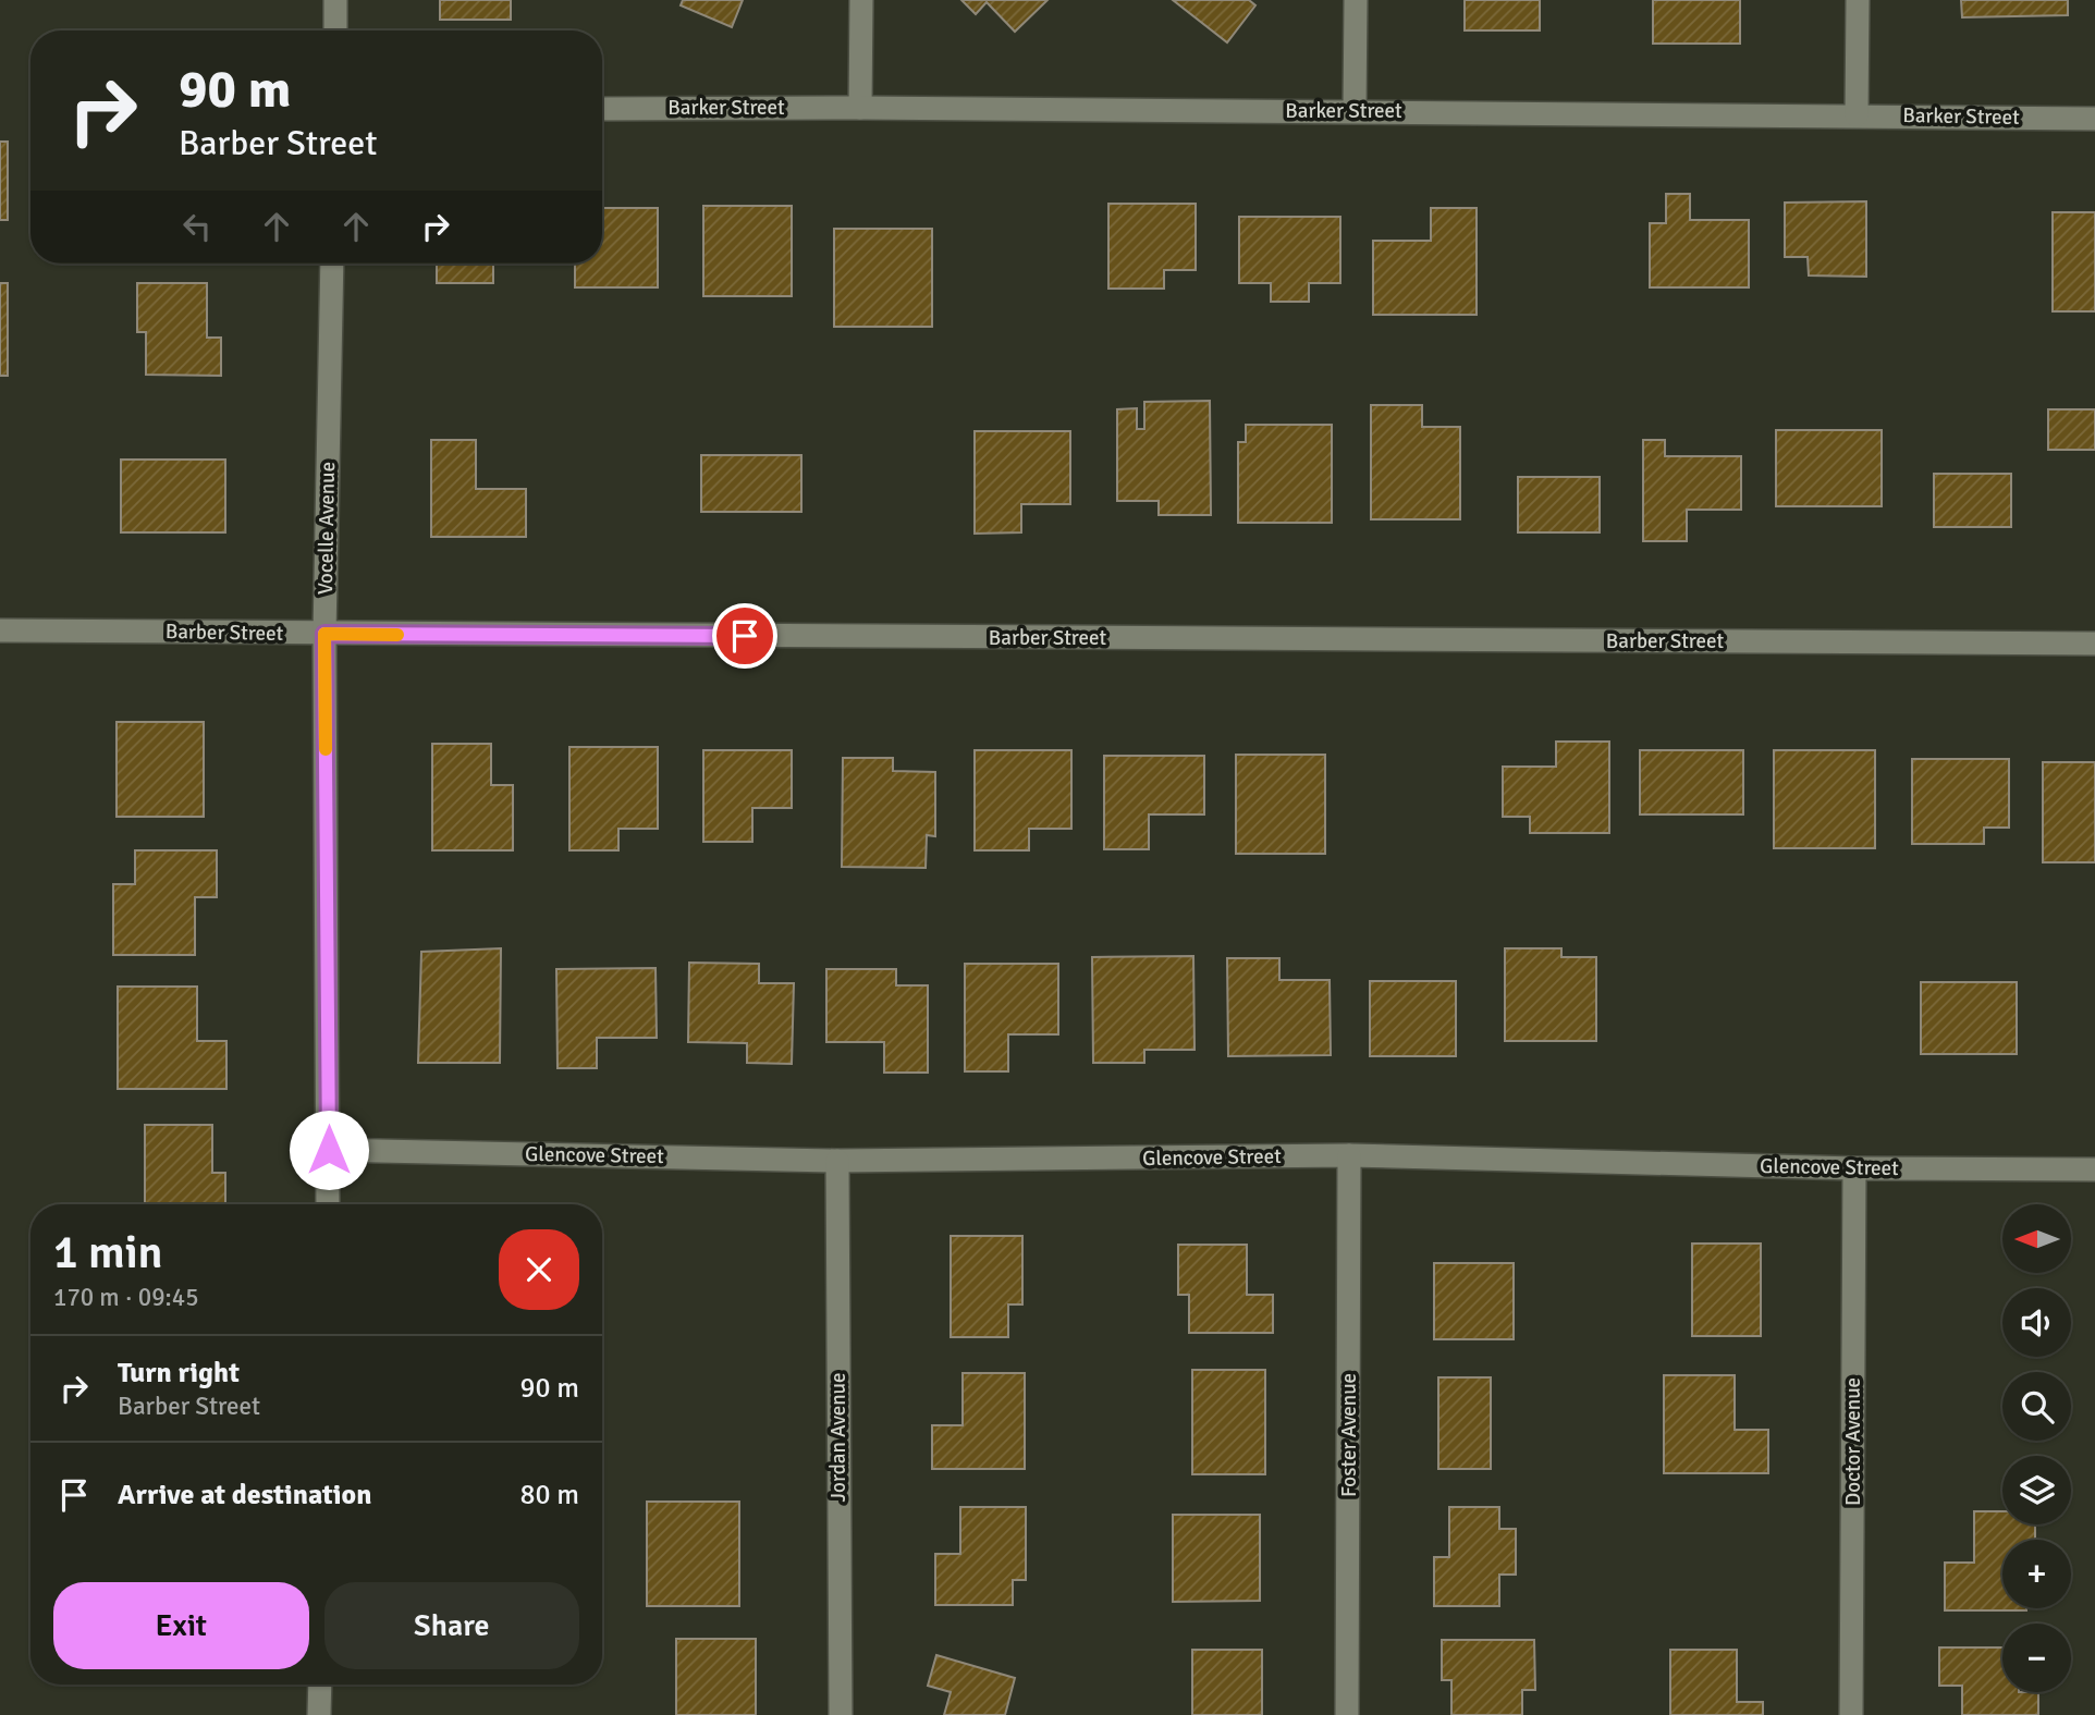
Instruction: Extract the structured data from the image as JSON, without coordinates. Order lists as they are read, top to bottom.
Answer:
{
  "streets": {
    "street": [
      "Barker Street",
      "Vocelle Avenue",
      "Barber Street",
      "Glencove Street",
      "Foster Avenue",
      "Jordan Avenue",
      "Doctor Avenue"
    ]
  },
  "crossings": [
    ["Vocelle Avenue", "Barber Street"],
    ["Vocelle Avenue", "Glencove Street"],
    ["Glencove Street", "Foster Avenue"],
    ["Glencove Street", "Jordan Avenue"],
    ["Glencove Street", "Doctor Avenue"]
  ],
  "north": "left",
  "page": {
    "turn": ["90 m", "Barber Street"],
    "map_buttons": ["+", "−"],
    "heading": ["1 min", "170 m · 09:45"],
    "list": [
      {
        "name": "Turn right",
        "note": "Barber Street",
        "value": "90 m"
      },
      {
        "name": "Arrive at destination",
        "value": "80 m"
      }
    ],
    "buttons": ["Exit", "Share"]
  }
}
